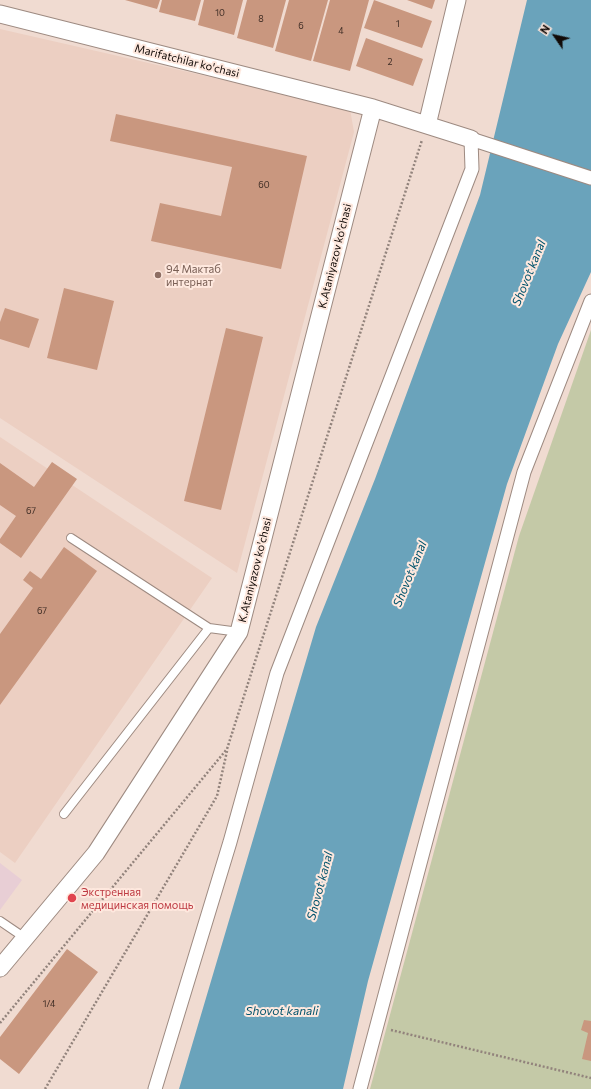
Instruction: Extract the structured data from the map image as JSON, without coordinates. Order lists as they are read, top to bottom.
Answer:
{
  "streets": {
    "street": ["Marifatchilar ko'chasi", "K.Ataniyazov ko'chasi"]
  },
  "crossings": [
    ["Marifatchilar ko'chasi", "K.Ataniyazov ko'chasi"]
  ],
  "water": ["Shovot kanal", "Shovot kanali"],
  "places": ["94 Мактаб интернат", "Экстренная медицинская помощь"],
  "house_numbers": [
    "10",
    "8",
    "1",
    "6",
    "4",
    "2",
    "60",
    "67",
    "67",
    "1/4"
  ],
  "north": "top left"
}
